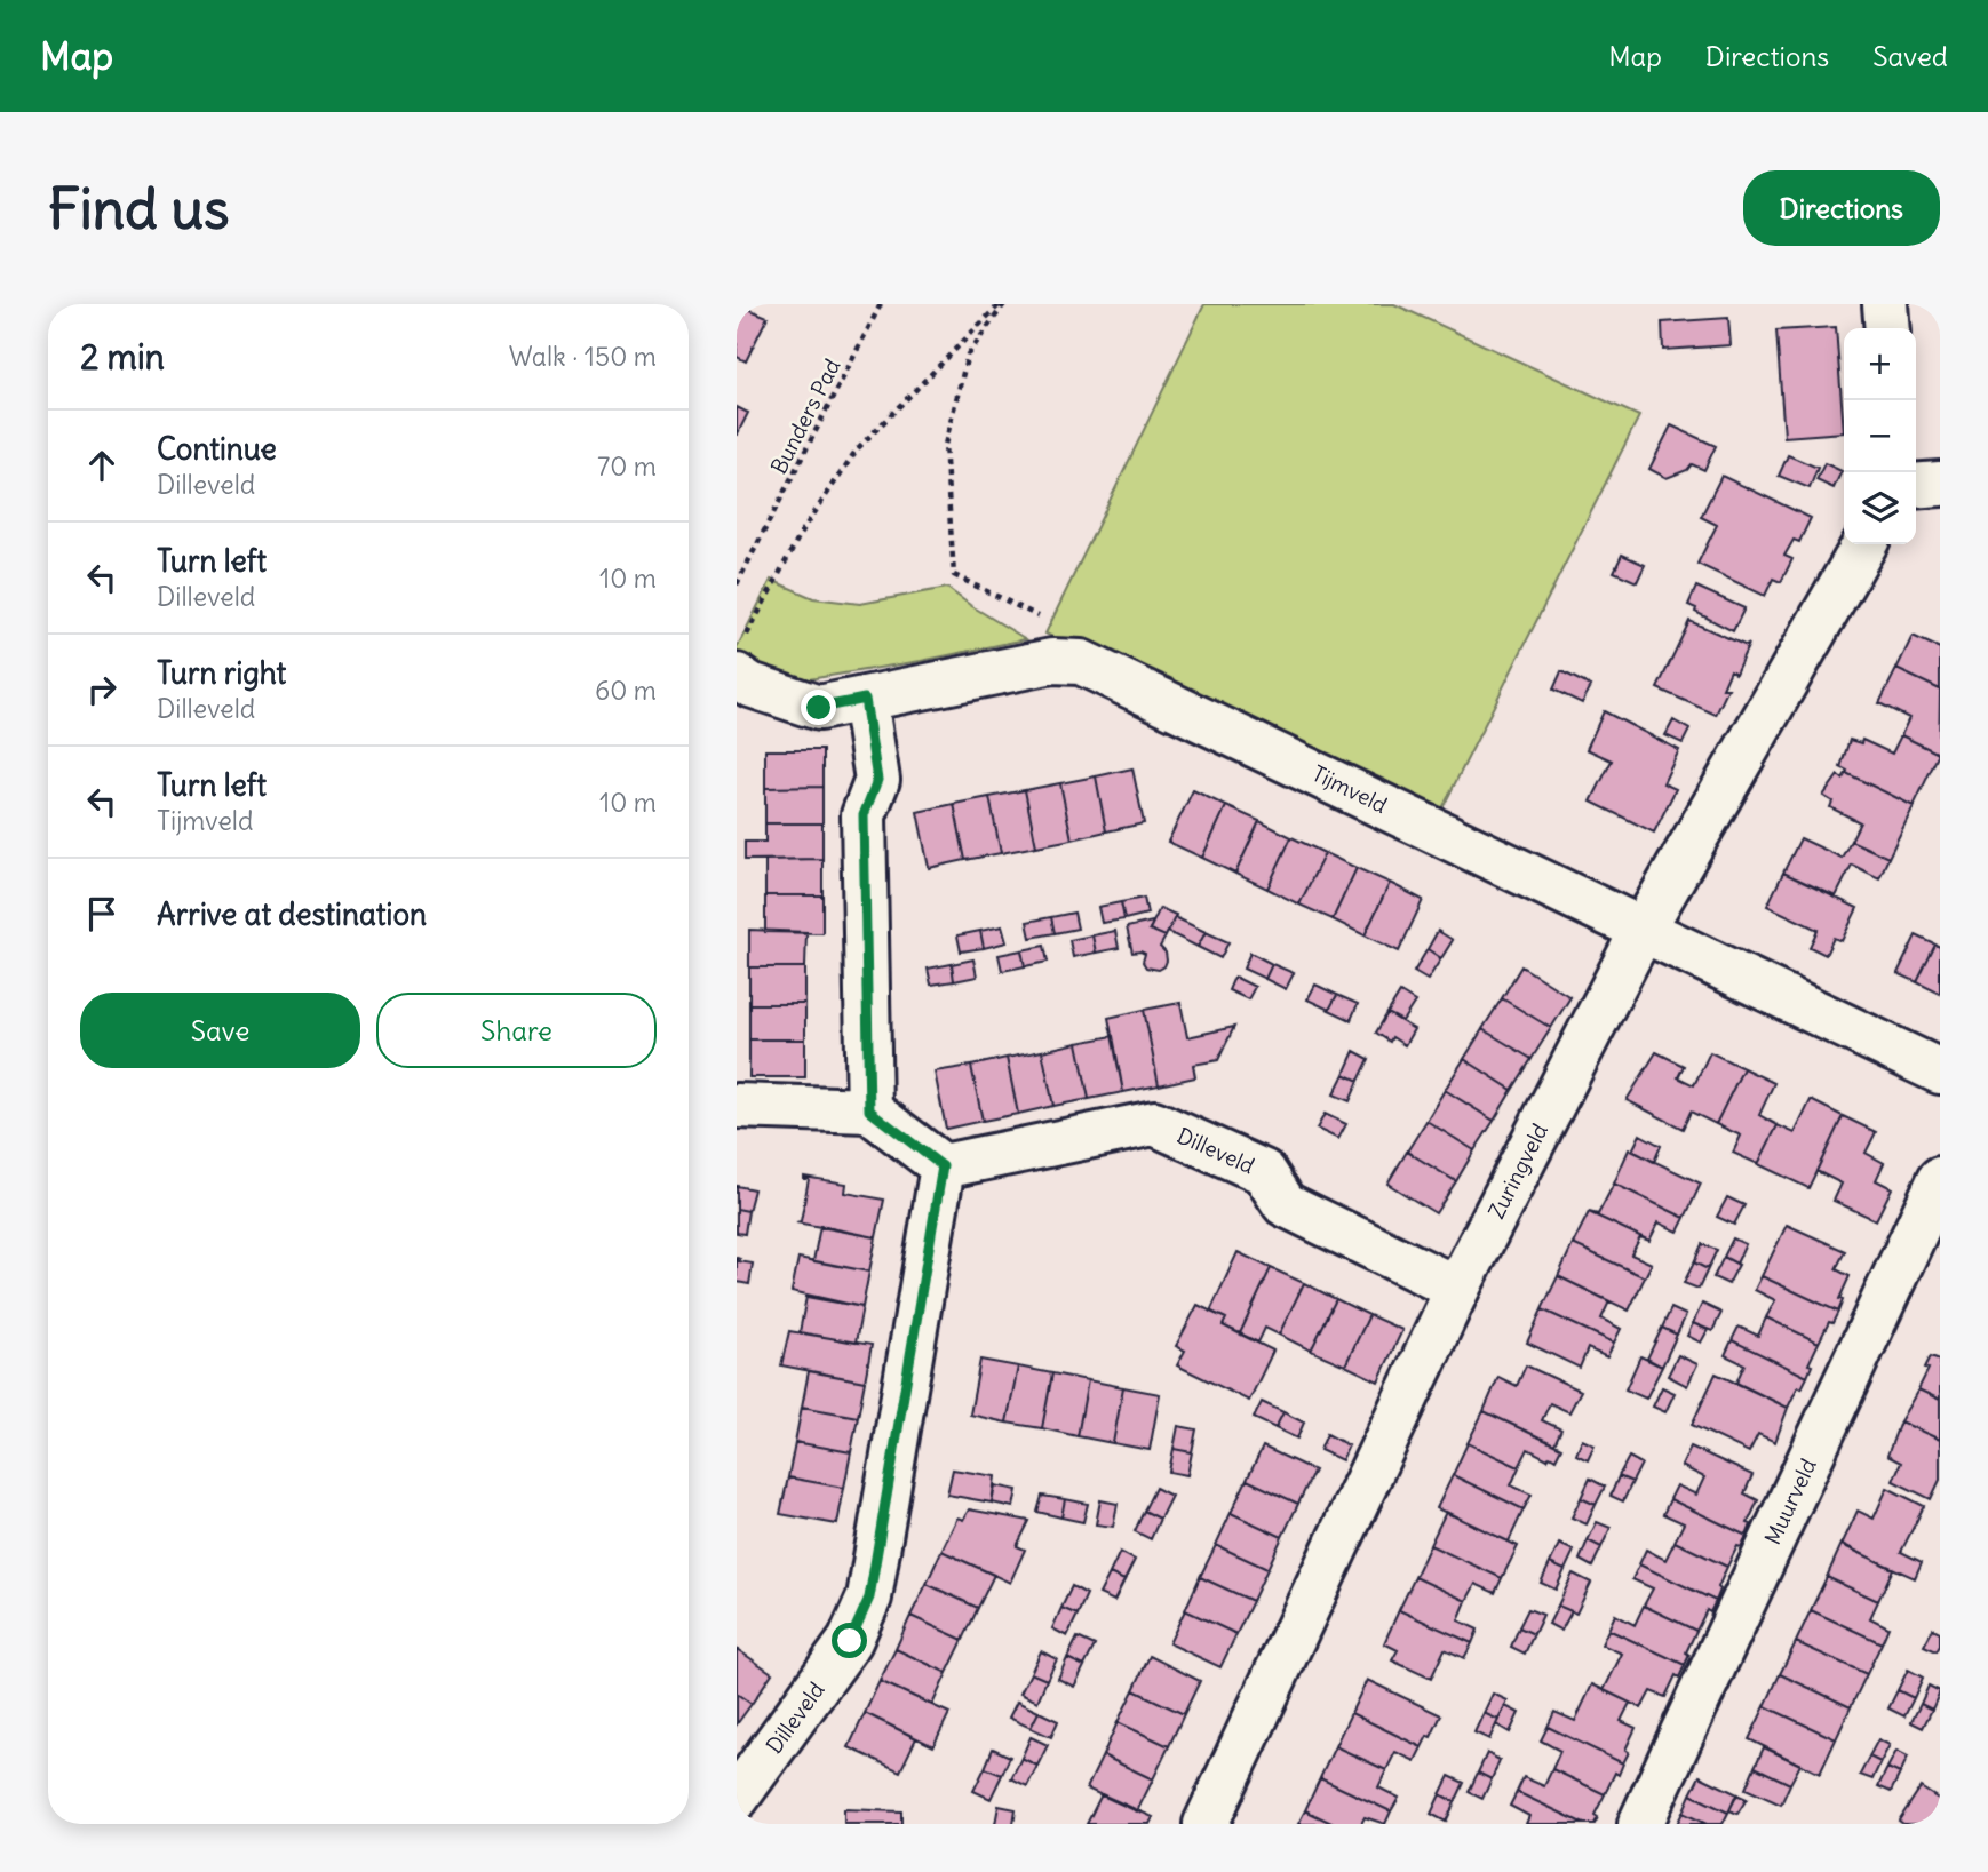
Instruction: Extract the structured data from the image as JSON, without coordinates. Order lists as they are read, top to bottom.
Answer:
{
  "streets": {
    "street": [
      "Tijmveld",
      "Dilleveld",
      "Zuringveld",
      "Muurveld"
    ],
    "path": ["Bunders Pad"]
  },
  "crossings": [
    ["Tijmveld", "Zuringveld"],
    ["Dilleveld", "Zuringveld"]
  ],
  "page": {
    "header": "Map",
    "nav": ["Map", "Directions", "Saved"],
    "buttons": [
      "Directions",
      ["Save", "Share"]
    ],
    "title": "Find us",
    "heading": ["2 min", "Walk · 150 m"],
    "map_buttons": ["+", "−"],
    "list": [
      ["Continue", "Dilleveld", "70 m"],
      ["Turn left", "Dilleveld", "10 m"],
      ["Turn right", "Dilleveld", "60 m"],
      ["Turn left", "Tijmveld", "10 m"],
      "Arrive at destination"
    ]
  }
}
